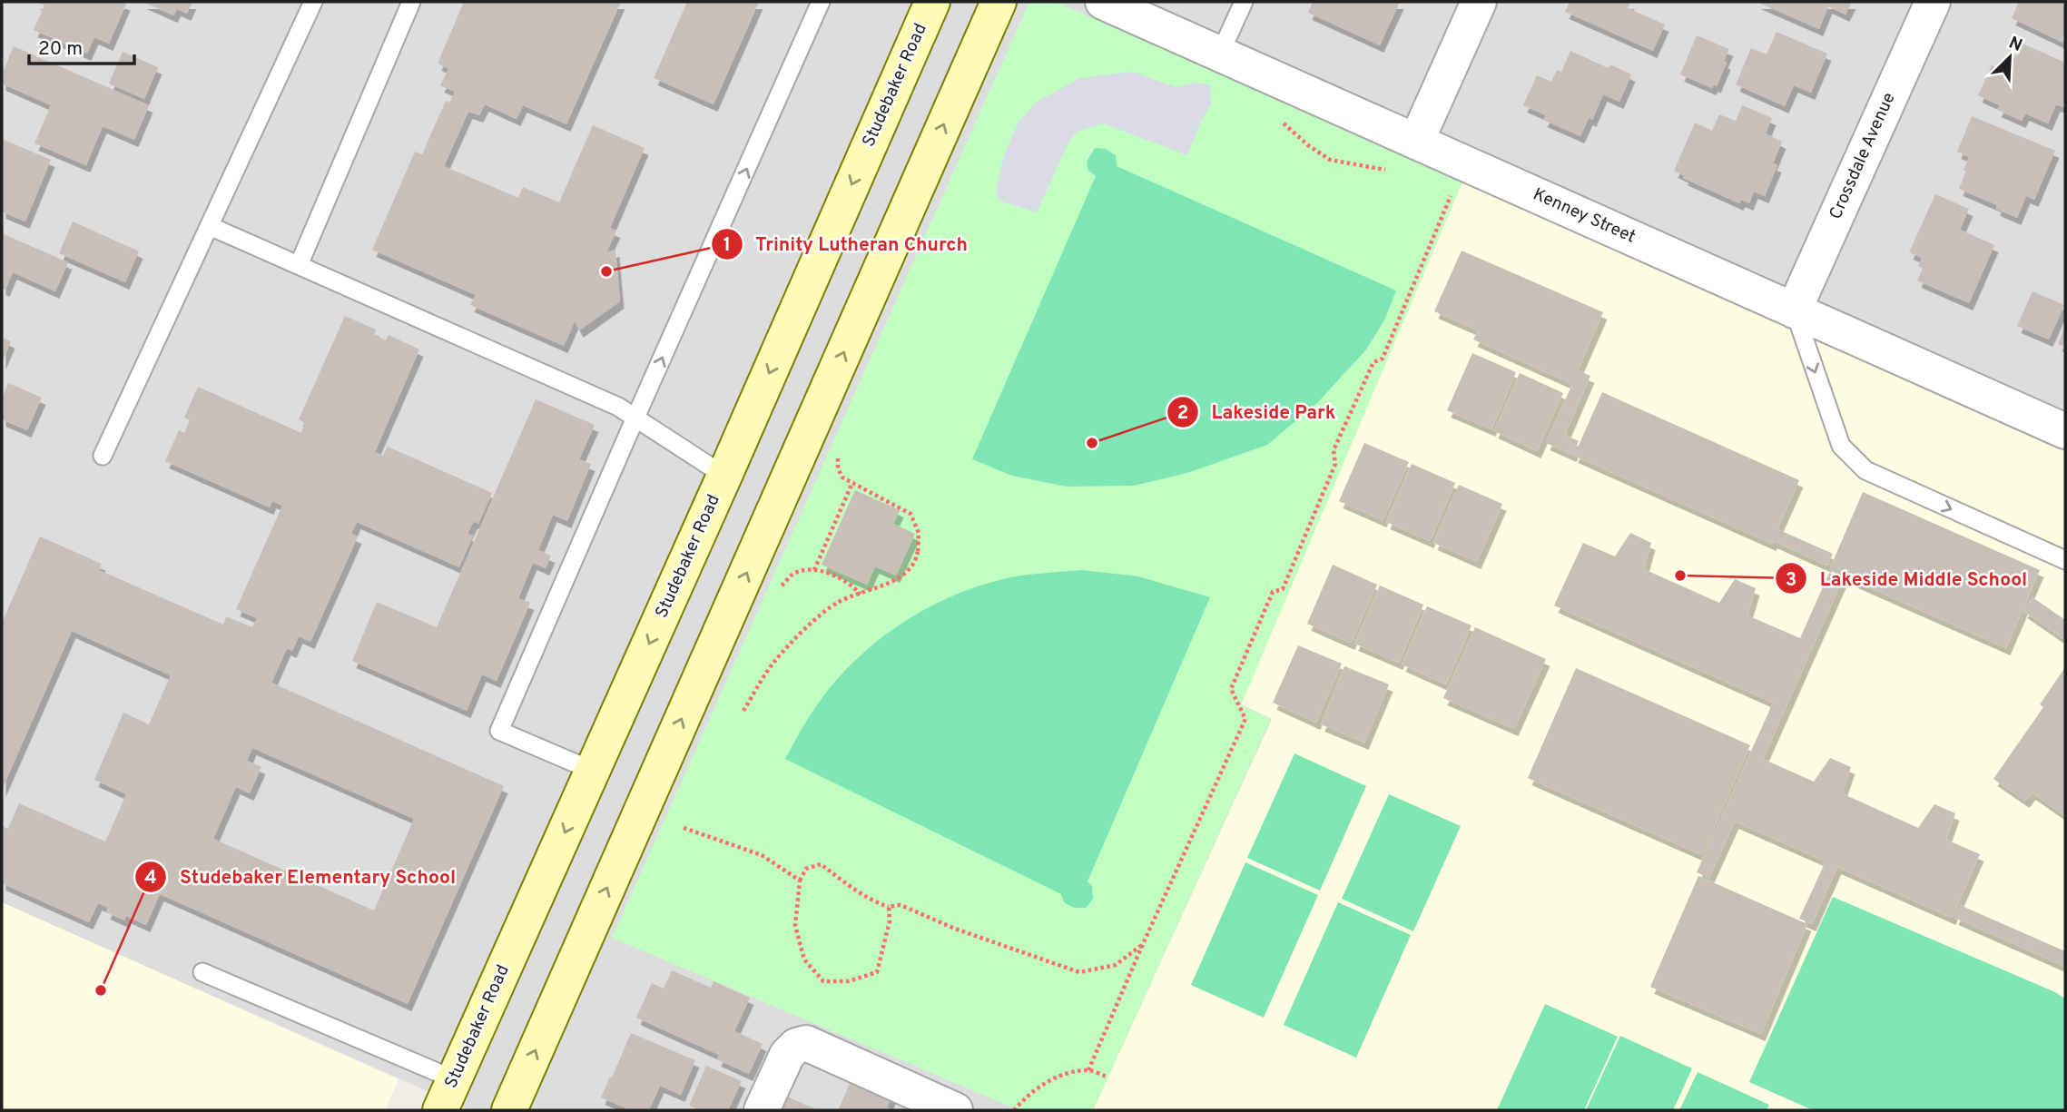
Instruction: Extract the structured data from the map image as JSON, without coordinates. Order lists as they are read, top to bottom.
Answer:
{
  "streets": {
    "main road": ["Studebaker Road"],
    "street": ["Crossdale Avenue", "Kenney Street"]
  },
  "crossings": [
    ["Crossdale Avenue", "Kenney Street"]
  ],
  "places": [
    "Trinity Lutheran Church",
    "Lakeside Park",
    "Lakeside Middle School",
    "Studebaker Elementary School"
  ],
  "scale_bar": "20 m",
  "north": "top right"
}
